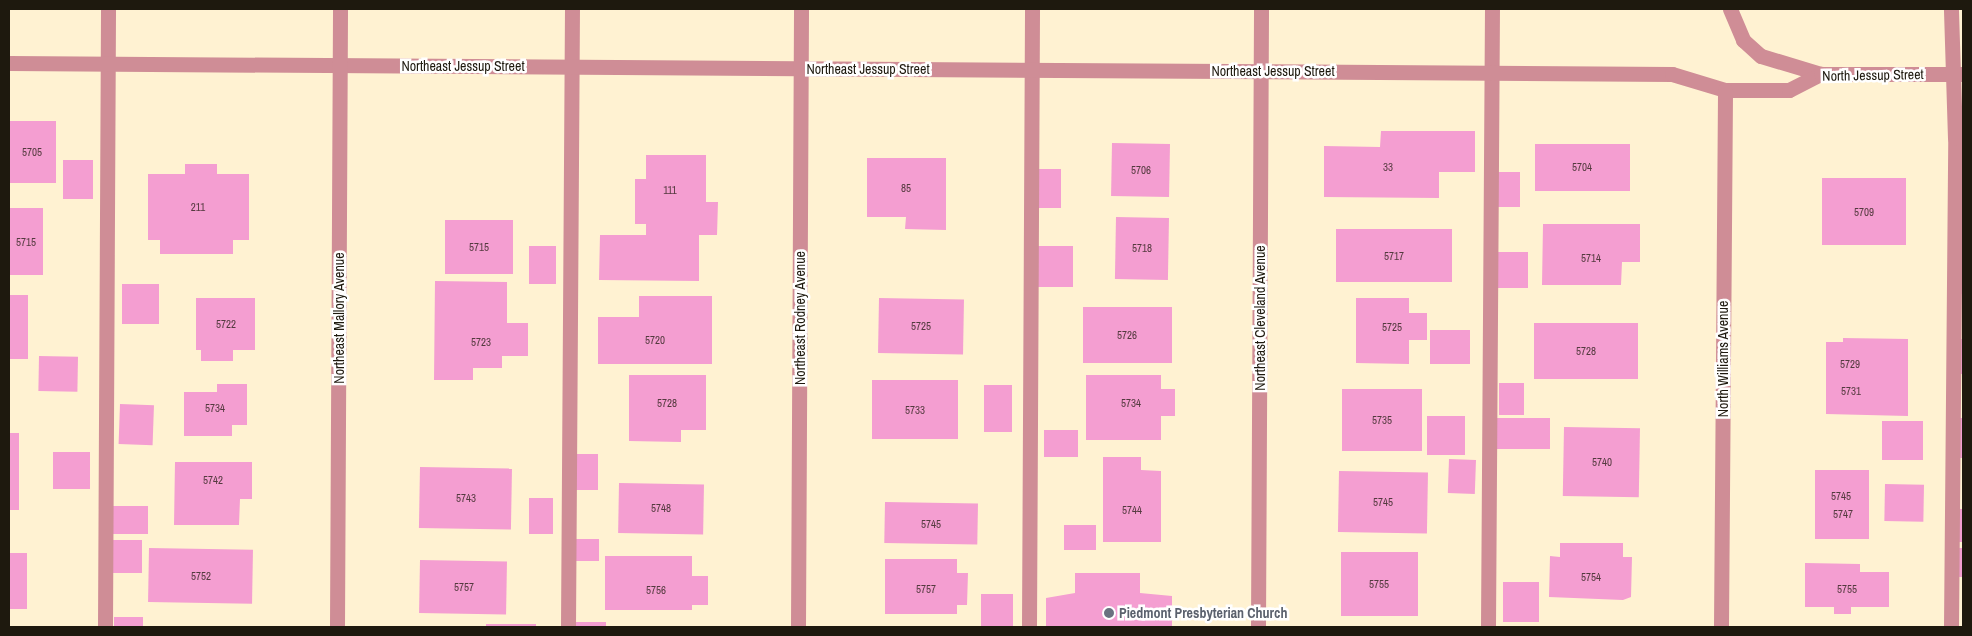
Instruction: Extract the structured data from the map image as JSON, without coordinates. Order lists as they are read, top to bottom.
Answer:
{
  "streets": {
    "street": [
      "Northeast Jessup Street",
      "North Jessup Street",
      "Northeast Mallory Avenue",
      "Northeast Rodney Avenue",
      "Northeast Cleveland Avenue",
      "North Williams Avenue"
    ]
  },
  "crossings": [
    ["Northeast Jessup Street", "North Jessup Street"],
    ["Northeast Jessup Street", "Northeast Mallory Avenue"],
    ["Northeast Jessup Street", "Northeast Rodney Avenue"],
    ["Northeast Jessup Street", "Northeast Cleveland Avenue"],
    ["Northeast Jessup Street", "North Williams Avenue"],
    ["North Jessup Street", "North Williams Avenue"]
  ],
  "places": ["Piedmont Presbyterian Church"],
  "house_numbers": [
    "5705",
    "33",
    "5704",
    "5706",
    "85",
    "111",
    "211",
    "5709",
    "5715",
    "5715",
    "5718",
    "5717",
    "5714",
    "5722",
    "5725",
    "5725",
    "5726",
    "5720",
    "5723",
    "5728",
    "5729",
    "5731",
    "5728",
    "5734",
    "5734",
    "5733",
    "5735",
    "5740",
    "5742",
    "5745",
    "5743",
    "5745",
    "5748",
    "5744",
    "5747",
    "5745",
    "5752",
    "5754",
    "5755",
    "5757",
    "5757",
    "5755",
    "5756"
  ]
}
